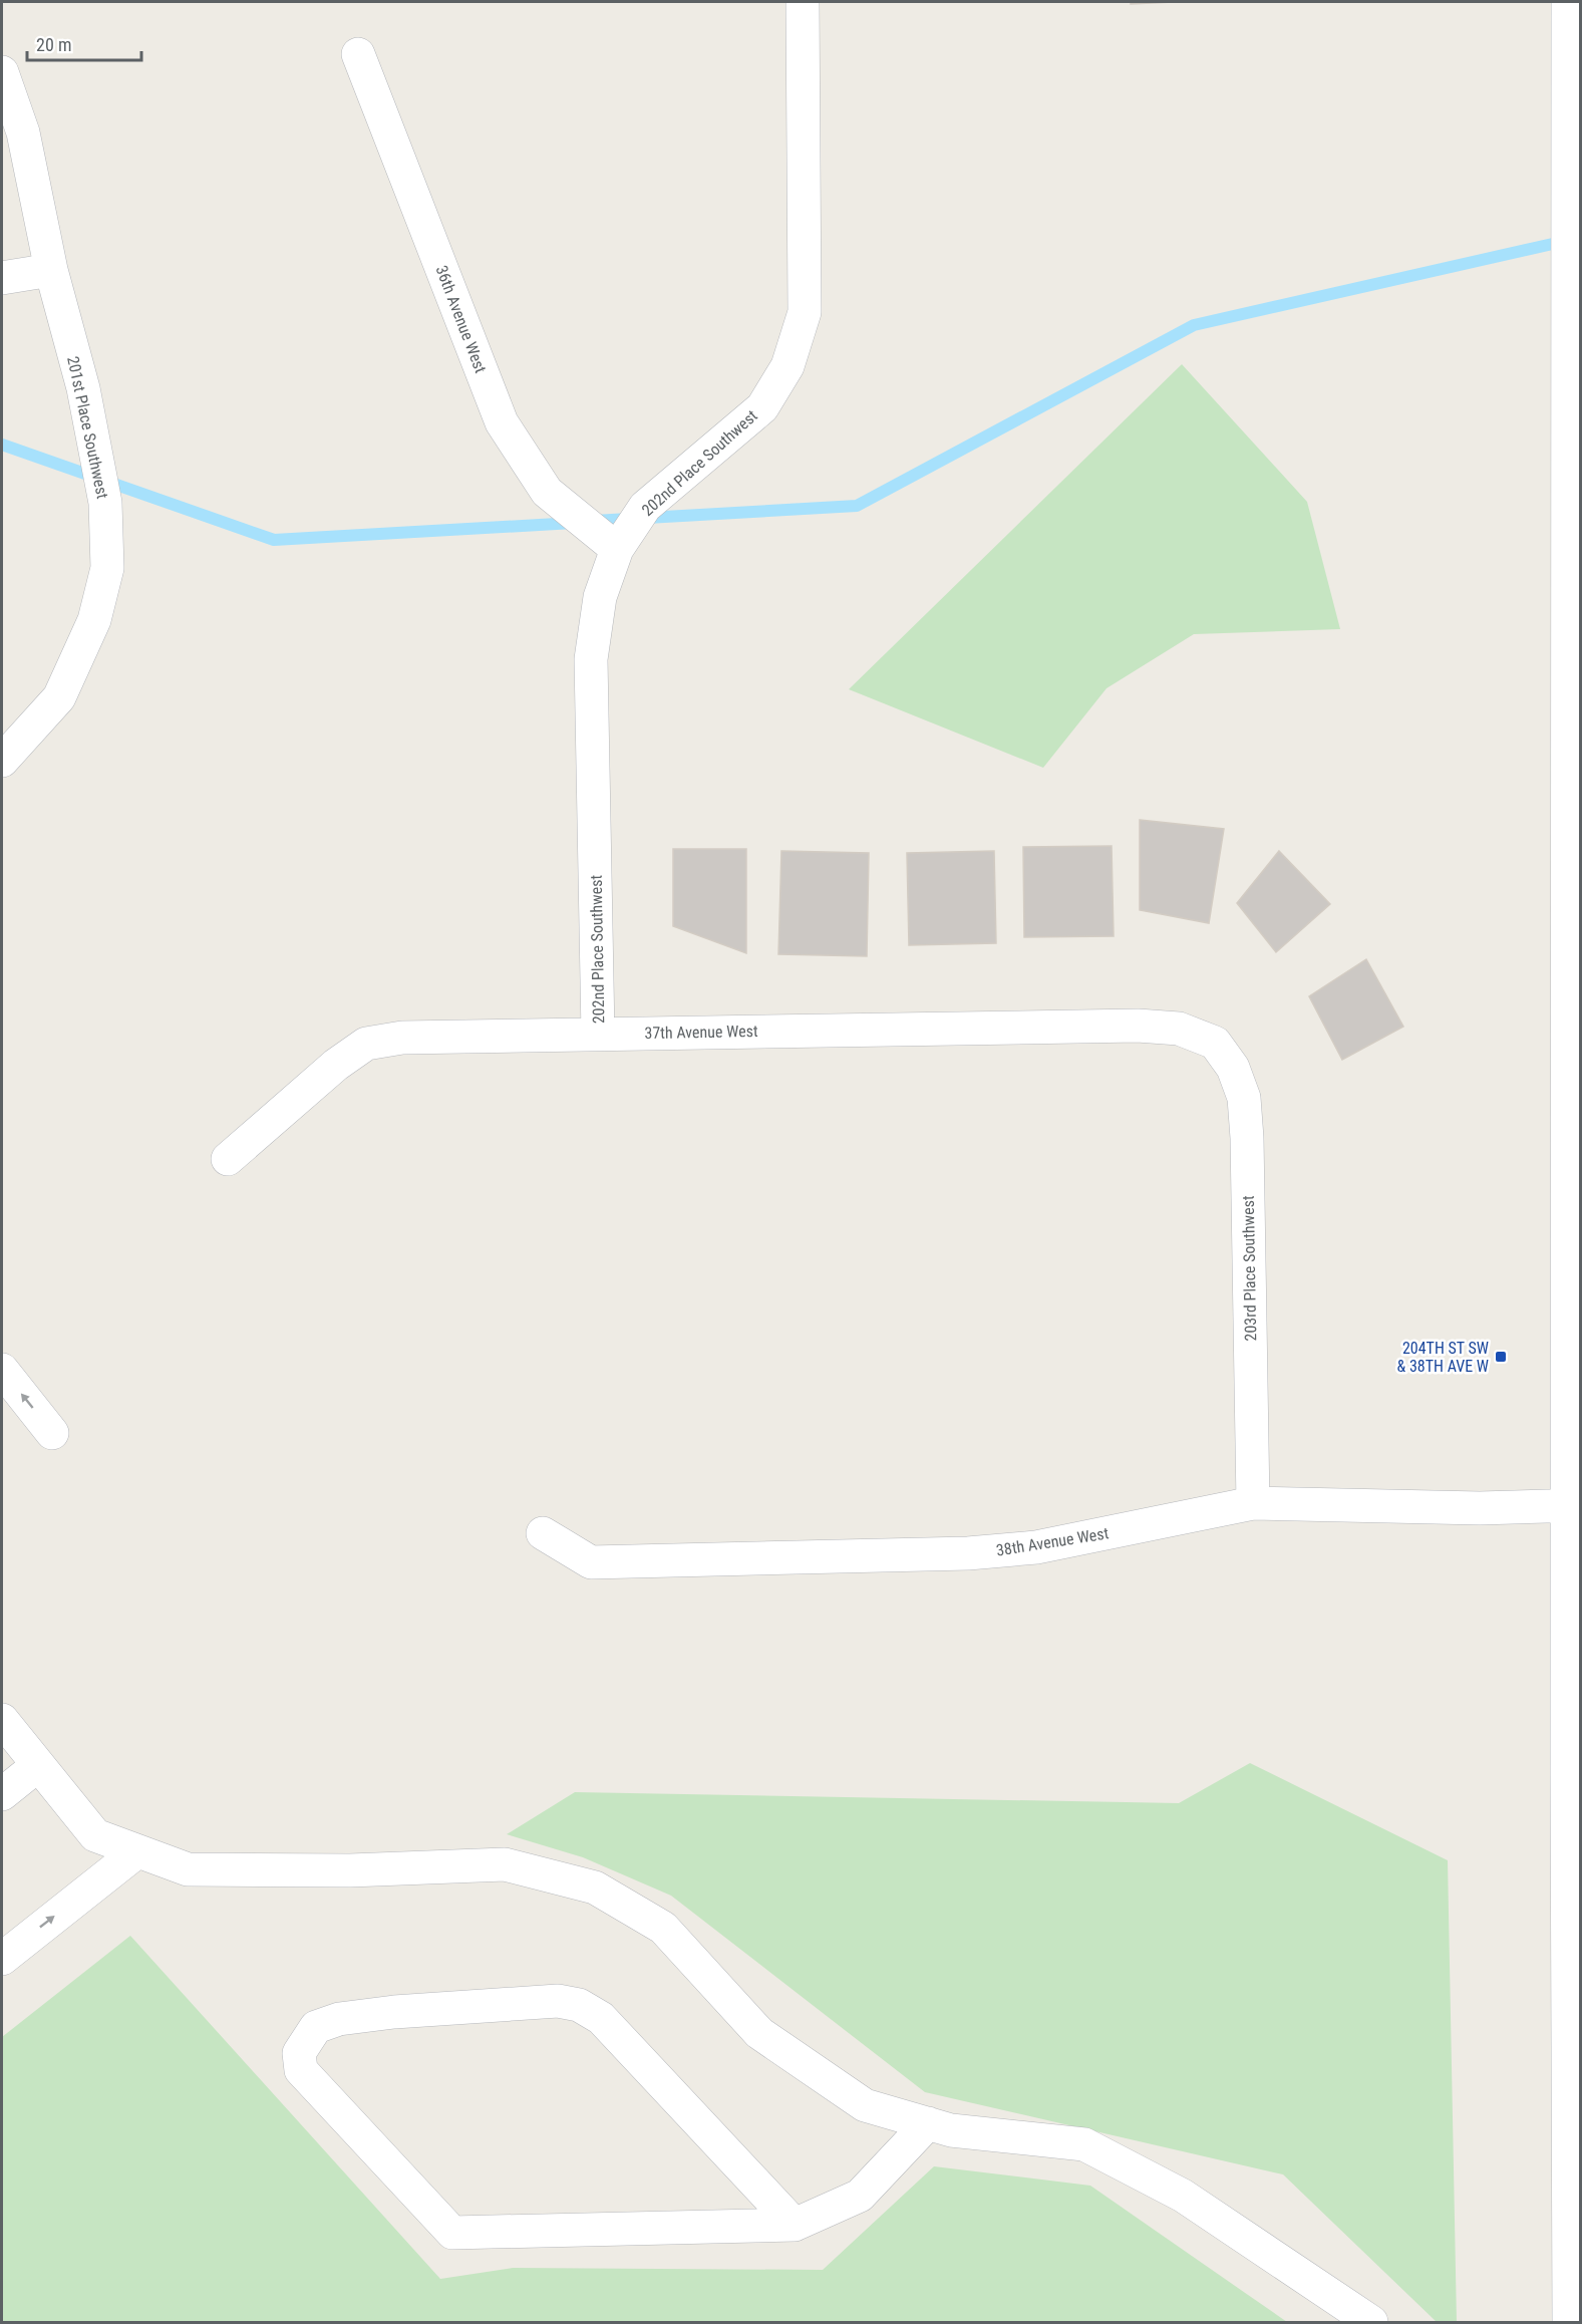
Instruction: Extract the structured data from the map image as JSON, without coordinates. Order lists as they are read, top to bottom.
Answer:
{
  "streets": {
    "street": [
      "36th Avenue West",
      "201st Place Southwest",
      "202nd Place Southwest",
      "37th Avenue West",
      "203rd Place Southwest",
      "38th Avenue West"
    ]
  },
  "crossings": [
    ["36th Avenue West", "202nd Place Southwest"],
    ["202nd Place Southwest", "37th Avenue West"],
    ["37th Avenue West", "203rd Place Southwest"],
    ["203rd Place Southwest", "38th Avenue West"]
  ],
  "places": {
    "transit": ["204TH ST SW & 38TH AVE W"]
  },
  "scale_bar": "20 m"
}
